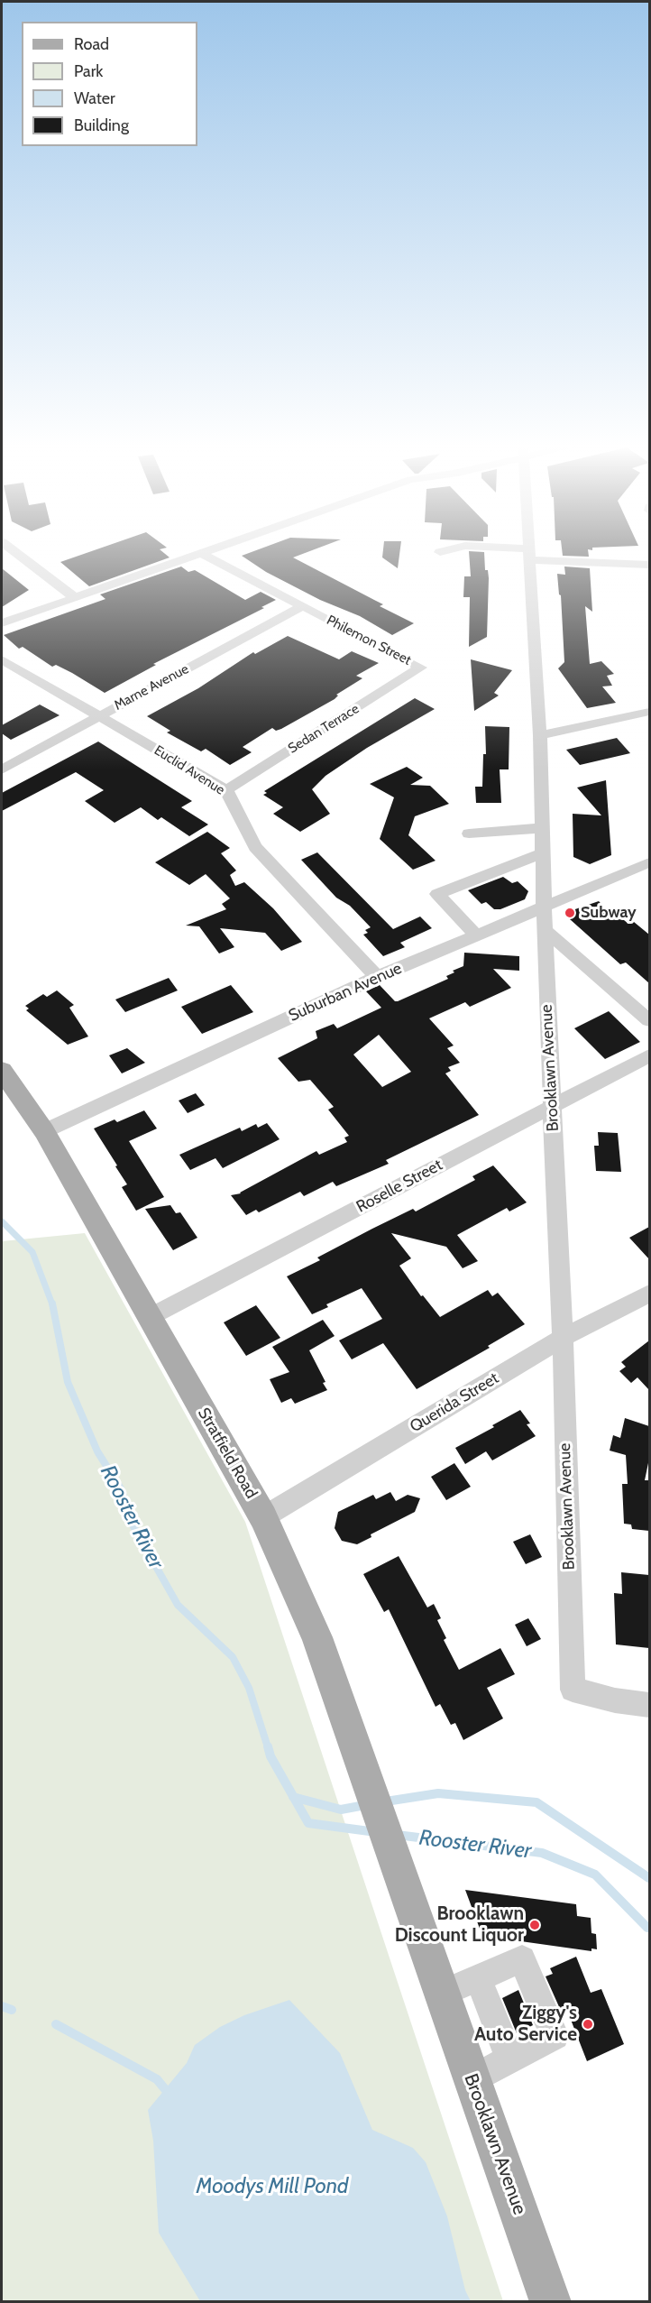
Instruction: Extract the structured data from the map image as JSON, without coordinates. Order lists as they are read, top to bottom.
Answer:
{
  "streets": {
    "main road": ["Brooklawn Avenue", "Stratfield Road"],
    "street": [
      "Philemon Street",
      "Marne Avenue",
      "Sedan Terrace",
      "Euclid Avenue",
      "Suburban Avenue",
      "Roselle Street",
      "Querida Street"
    ]
  },
  "crossings": [
    ["Philemon Street", "Marne Avenue"],
    ["Philemon Street", "Sedan Terrace"],
    ["Marne Avenue", "Euclid Avenue"],
    ["Sedan Terrace", "Euclid Avenue"],
    ["Euclid Avenue", "Suburban Avenue"],
    ["Suburban Avenue", "Brooklawn Avenue"],
    ["Suburban Avenue", "Stratfield Road"],
    ["Brooklawn Avenue", "Roselle Street"],
    ["Brooklawn Avenue", "Querida Street"],
    ["Brooklawn Avenue", "Stratfield Road"],
    ["Roselle Street", "Stratfield Road"],
    ["Querida Street", "Stratfield Road"]
  ],
  "water": ["Rooster River", "Moodys Mill Pond"],
  "places": ["Subway", "Brooklawn Discount Liquor", "Ziggy's Auto Service"],
  "legend": [
    "Road",
    "Park",
    "Water",
    "Building"
  ]
}
